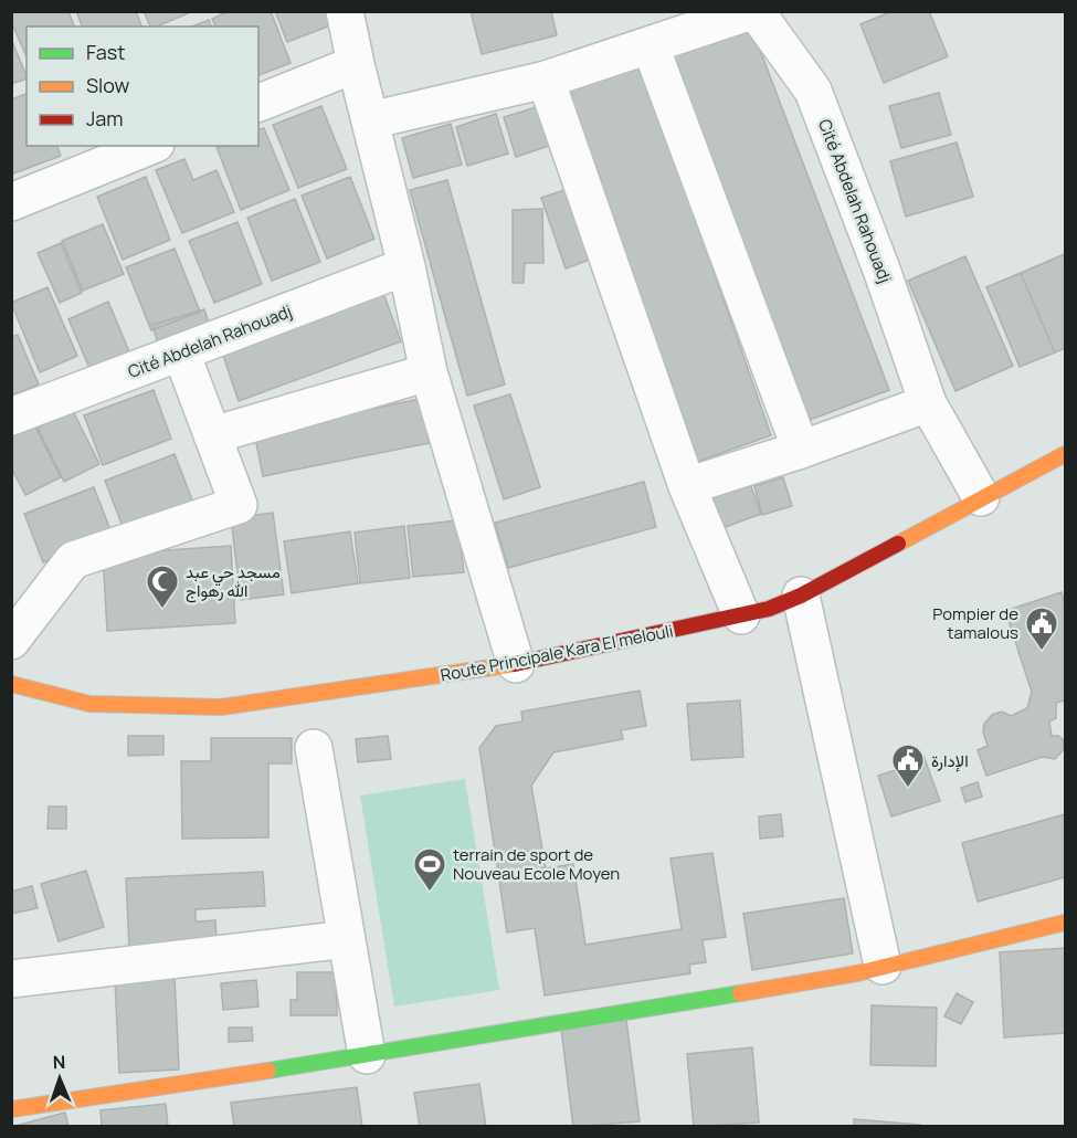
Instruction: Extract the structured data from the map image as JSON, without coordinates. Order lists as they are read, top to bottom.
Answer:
{
  "streets": {
    "main road": ["Route Principale Kara El melouli"],
    "street": ["Cité Abdelah Rahouadj"]
  },
  "crossings": [
    ["Cité Abdelah Rahouadj", "Route Principale Kara El melouli"]
  ],
  "places": {
    "mosque": ["مسجد حي عبد الله رهواج"],
    "public building": ["Pompier de tamalous", "الإدارة"],
    "sports": ["terrain de sport de Nouveau Ecole Moyen"]
  },
  "legend": ["Fast", "Slow", "Jam"],
  "north": "top"
}
